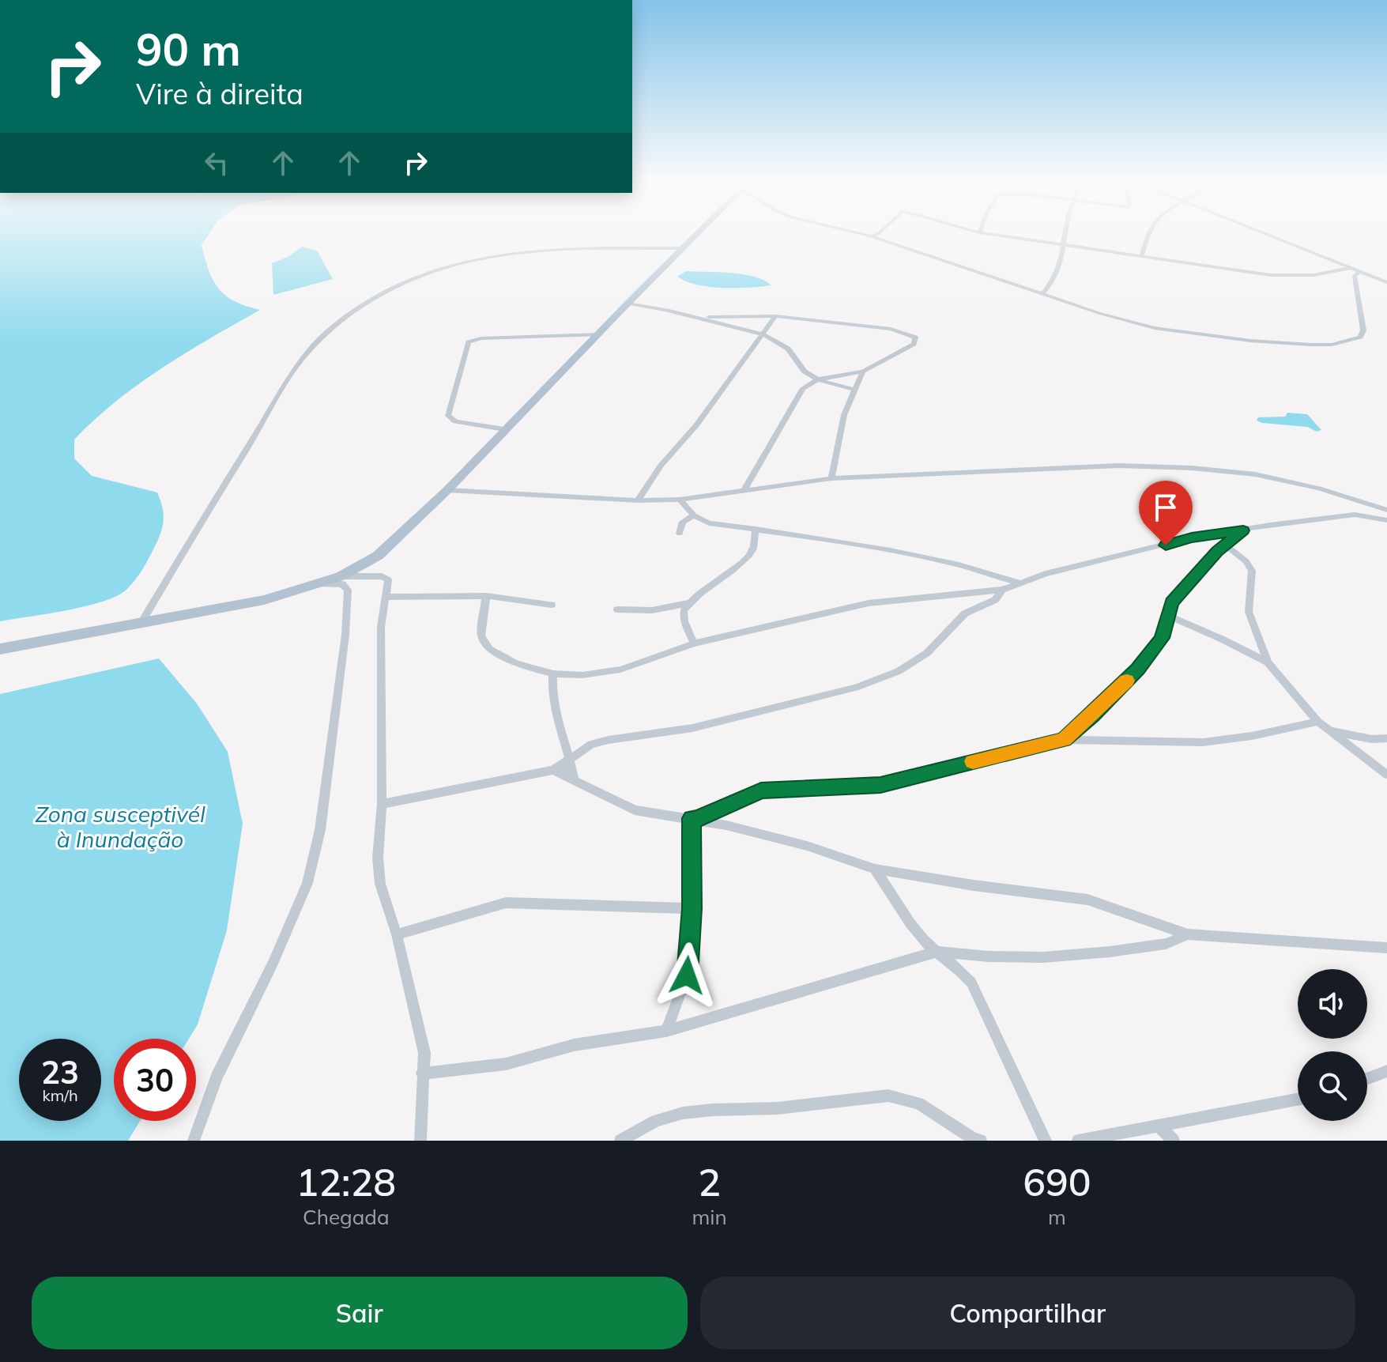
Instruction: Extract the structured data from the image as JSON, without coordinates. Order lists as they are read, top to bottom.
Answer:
{
  "water": ["Zona susceptivél à Inundação"],
  "page": {
    "turn": ["90 m", "Vire à direita"],
    "speed": "23 km/h",
    "limit": "30",
    "eta": [
      "12:28",
      "Chegada",
      "2",
      "min",
      "690",
      "m"
    ],
    "buttons": ["Sair", "Compartilhar"]
  }
}
